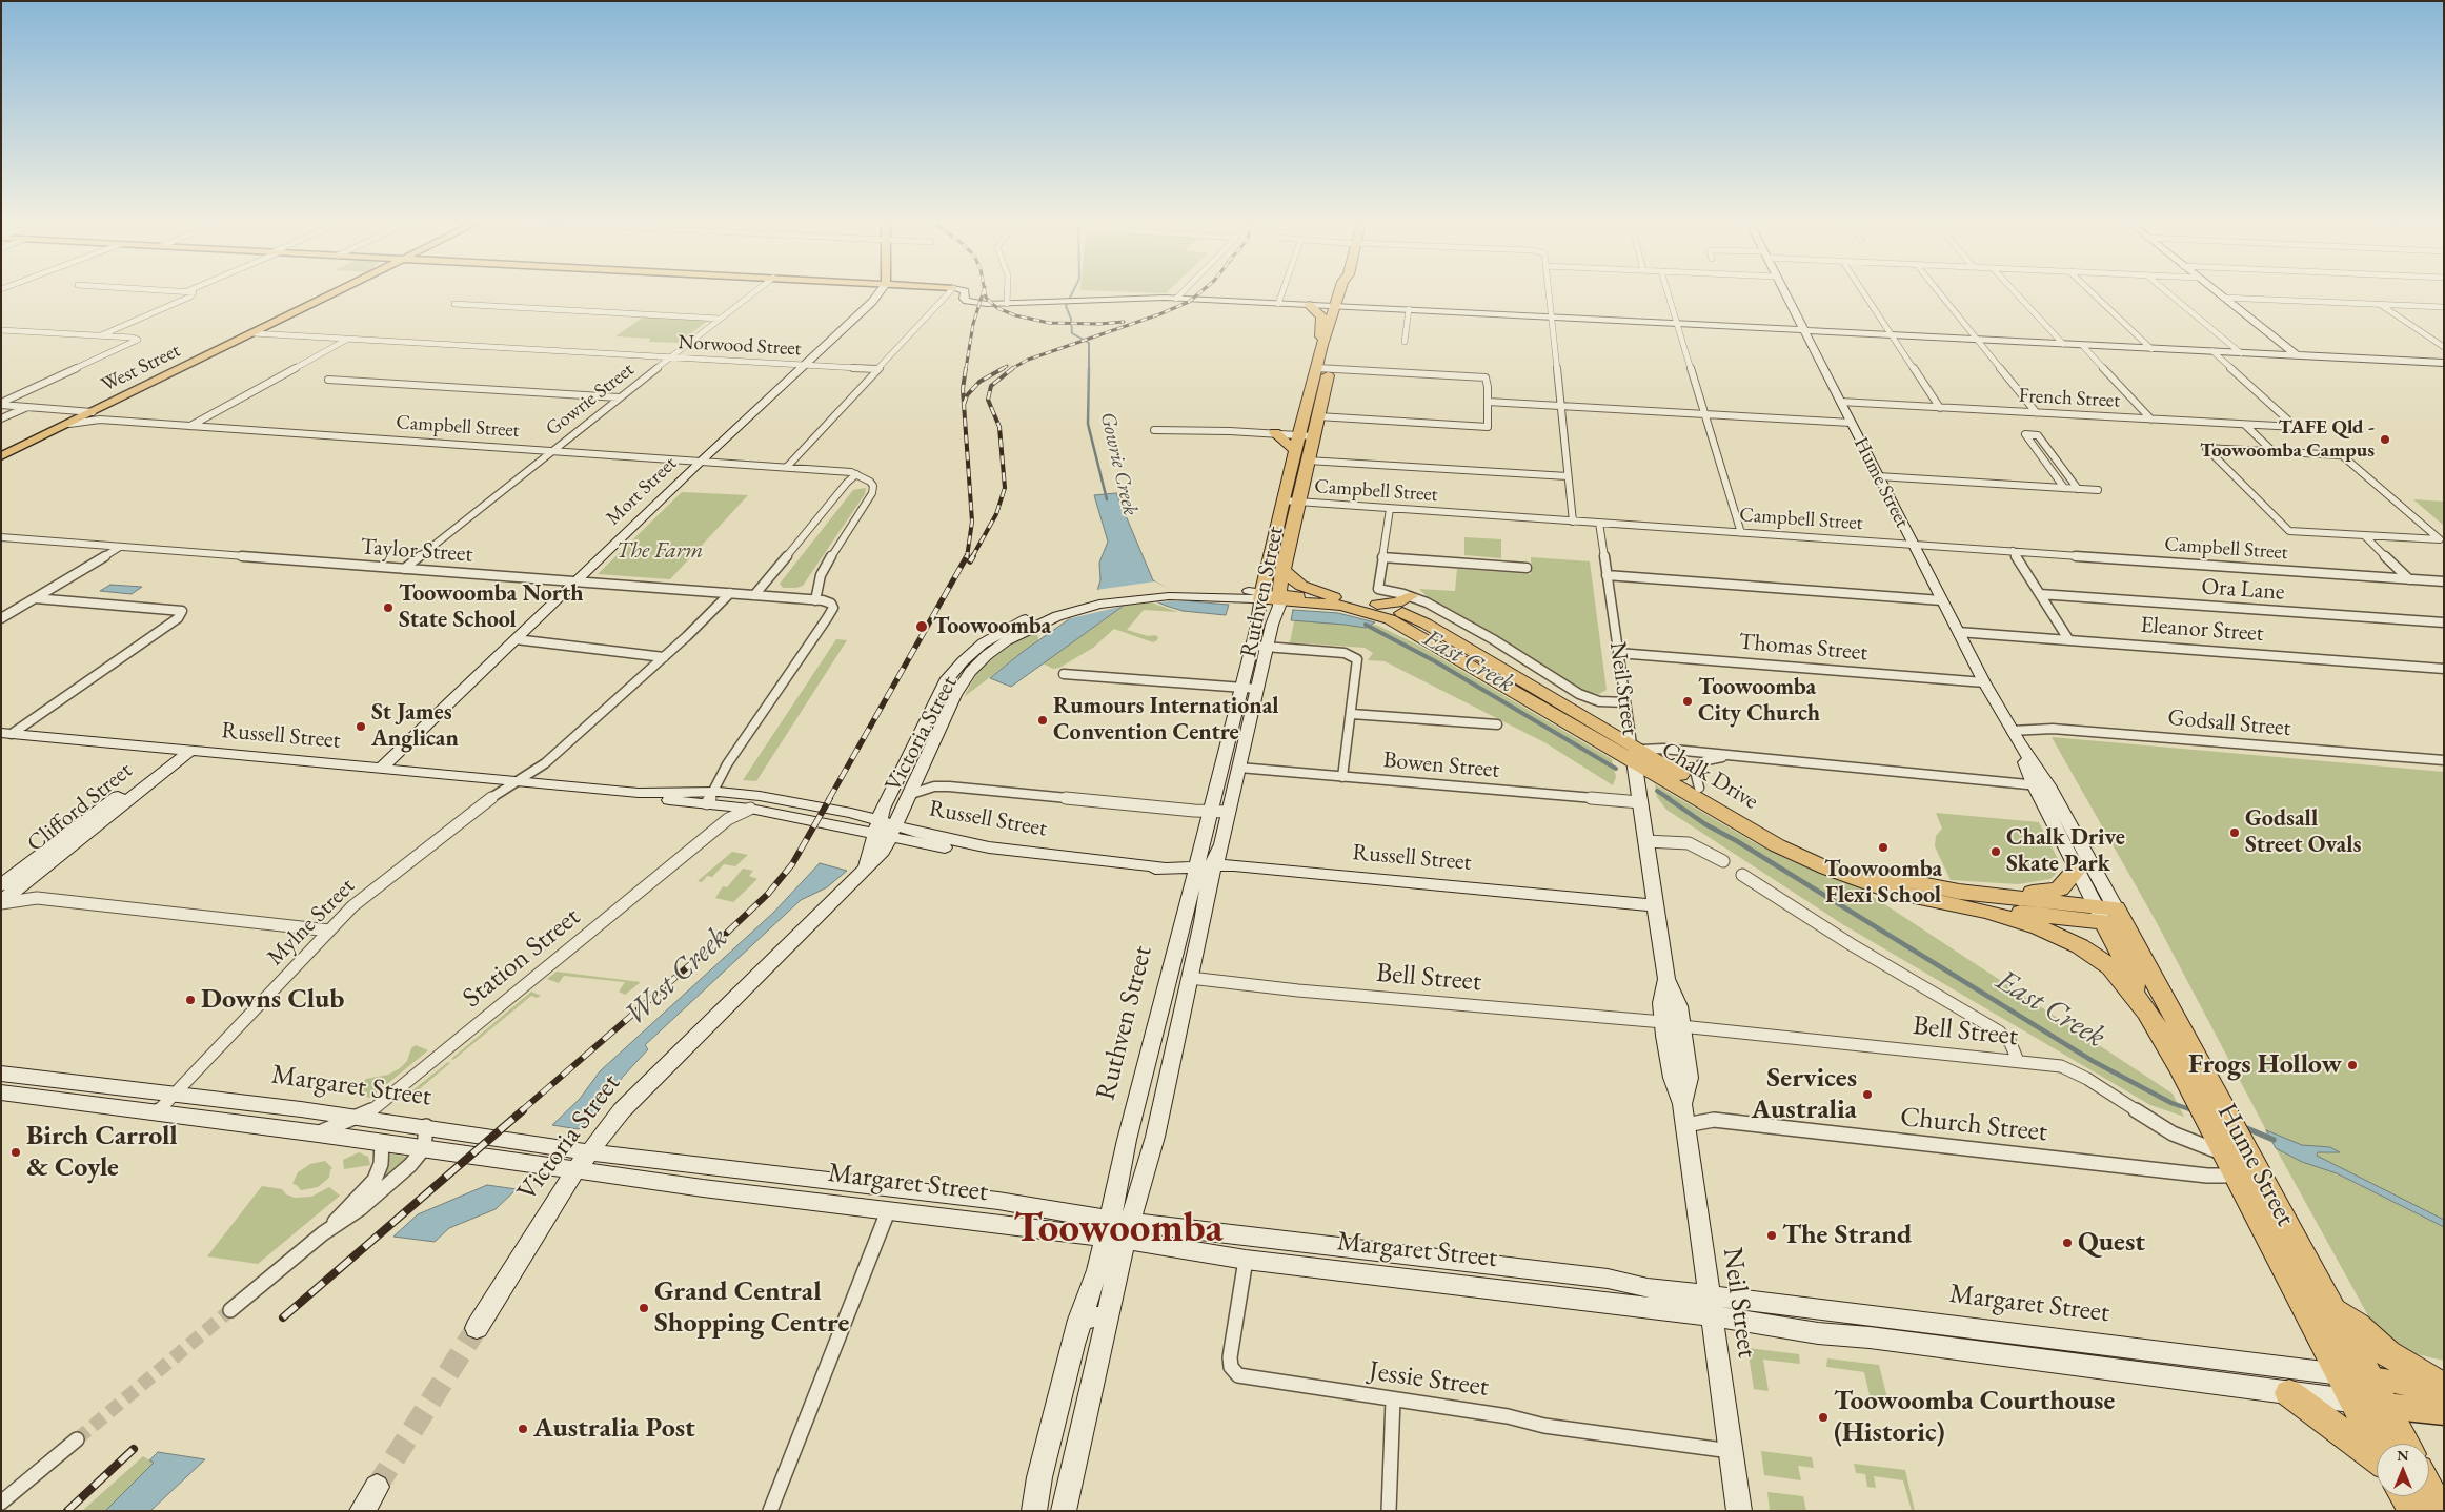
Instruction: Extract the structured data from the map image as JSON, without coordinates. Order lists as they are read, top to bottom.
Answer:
{
  "streets": {
    "highway": ["Hume Street", "Ruthven Street", "Chalk Drive"],
    "main road": ["West Street", "Victoria Street", "Margaret Street"],
    "street": [
      "Norwood Street",
      "French Street",
      "Gowrie Street",
      "Campbell Street",
      "Mort Street",
      "Taylor Street",
      "Ora Lane",
      "Eleanor Street",
      "Thomas Street",
      "Neil Street",
      "Godsall Street",
      "Russell Street",
      "Bowen Street",
      "Clifford Street",
      "Mylne Street",
      "Station Street",
      "Bell Street",
      "Church Street",
      "Jessie Street"
    ]
  },
  "crossings": [
    ["Norwood Street", "West Street"],
    ["Norwood Street", "Gowrie Street"],
    ["Norwood Street", "Mort Street"],
    ["West Street", "Campbell Street"],
    ["French Street", "Hume Street"],
    ["Gowrie Street", "Campbell Street"],
    ["Gowrie Street", "Taylor Street"],
    ["Campbell Street", "Hume Street"],
    ["Campbell Street", "Mort Street"],
    ["Campbell Street", "Ruthven Street"],
    ["Campbell Street", "Neil Street"],
    ["Hume Street", "Eleanor Street"],
    ["Hume Street", "Thomas Street"],
    ["Hume Street", "Godsall Street"],
    ["Hume Street", "Chalk Drive"],
    ["Hume Street", "Bell Street"],
    ["Hume Street", "Margaret Street"],
    ["Hume Street", "Church Street"],
    ["Mort Street", "Taylor Street"],
    ["Mort Street", "Russell Street"],
    ["Taylor Street", "Russell Street"],
    ["Taylor Street", "Mylne Street"],
    ["Ruthven Street", "Victoria Street"],
    ["Ruthven Street", "Russell Street"],
    ["Ruthven Street", "Bowen Street"],
    ["Ruthven Street", "Chalk Drive"],
    ["Ruthven Street", "Bell Street"],
    ["Ruthven Street", "Margaret Street"],
    ["Thomas Street", "Neil Street"],
    ["Neil Street", "Russell Street"],
    ["Neil Street", "Bowen Street"],
    ["Neil Street", "Chalk Drive"],
    ["Neil Street", "Bell Street"],
    ["Neil Street", "Margaret Street"],
    ["Neil Street", "Church Street"],
    ["Neil Street", "Jessie Street"],
    ["Victoria Street", "Russell Street"],
    ["Victoria Street", "Chalk Drive"],
    ["Victoria Street", "Margaret Street"],
    ["Russell Street", "Clifford Street"],
    ["Russell Street", "Mylne Street"],
    ["Russell Street", "Station Street"],
    ["Mylne Street", "Margaret Street"],
    ["Station Street", "Margaret Street"],
    ["Bell Street", "Church Street"],
    ["Margaret Street", "Jessie Street"]
  ],
  "districts": ["Toowoomba"],
  "water": ["Gowrie Creek", "East Creek", "West Creek"],
  "parks": ["The Farm"],
  "places": [
    "TAFE Qld - Toowoomba Campus",
    "Toowoomba North State School",
    "Toowoomba",
    "Toowoomba City Church",
    "Rumours International Convention Centre",
    "St James Anglican",
    "Godsall Street Ovals",
    "Toowoomba Flexi School",
    "Chalk Drive Skate Park",
    "Downs Club",
    "Frogs Hollow",
    "Services Australia",
    "Birch Carroll & Coyle",
    "The Strand",
    "Quest",
    "Grand Central Shopping Centre",
    "Toowoomba Courthouse (Historic)",
    "Australia Post"
  ],
  "north": "top"
}
